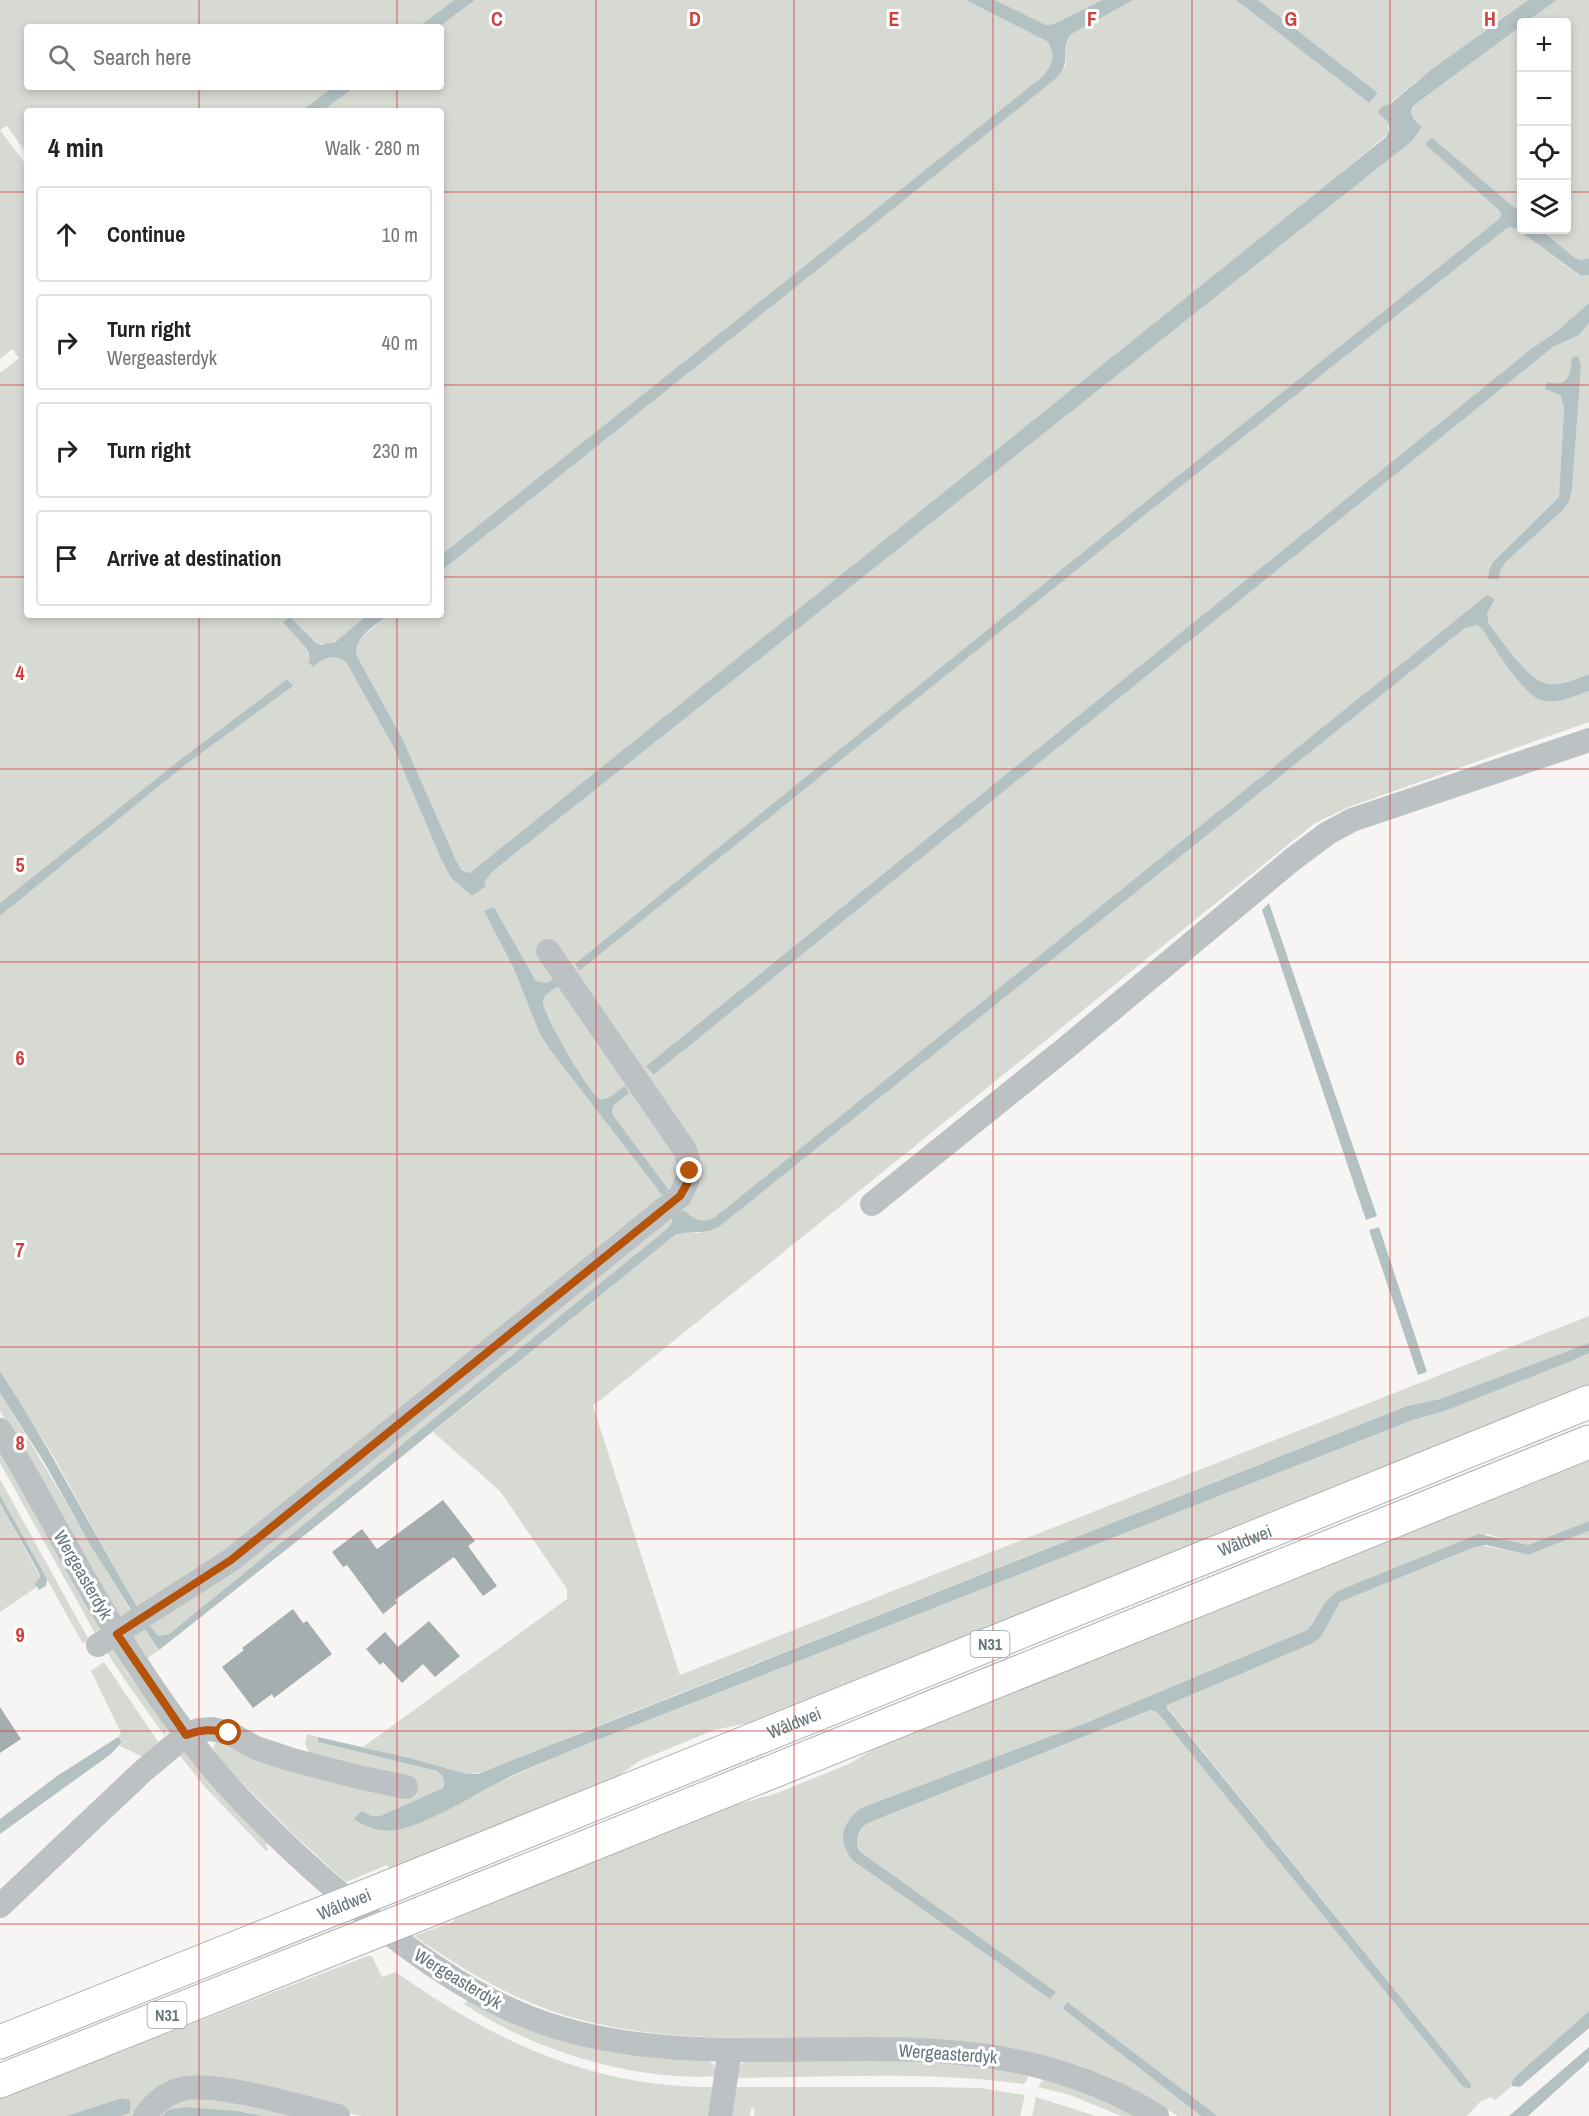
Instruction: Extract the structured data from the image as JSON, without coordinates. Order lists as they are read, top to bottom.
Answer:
{
  "streets": {
    "highway": ["Wâldwei", "N31"],
    "street": ["Wergeasterdyk"]
  },
  "page": {
    "map_buttons": ["+", "−"],
    "search": "Search here",
    "heading": ["4 min", "Walk · 280 m"],
    "list": [
      ["Continue", "10 m"],
      ["Turn right", "Wergeasterdyk", "40 m"],
      ["Turn right", "230 m"],
      "Arrive at destination"
    ]
  },
  "grid": {
    "columns": [
      "C",
      "D",
      "E",
      "F",
      "G",
      "H"
    ],
    "rows": [
      "4",
      "5",
      "6",
      "7",
      "8",
      "9"
    ]
  }
}
